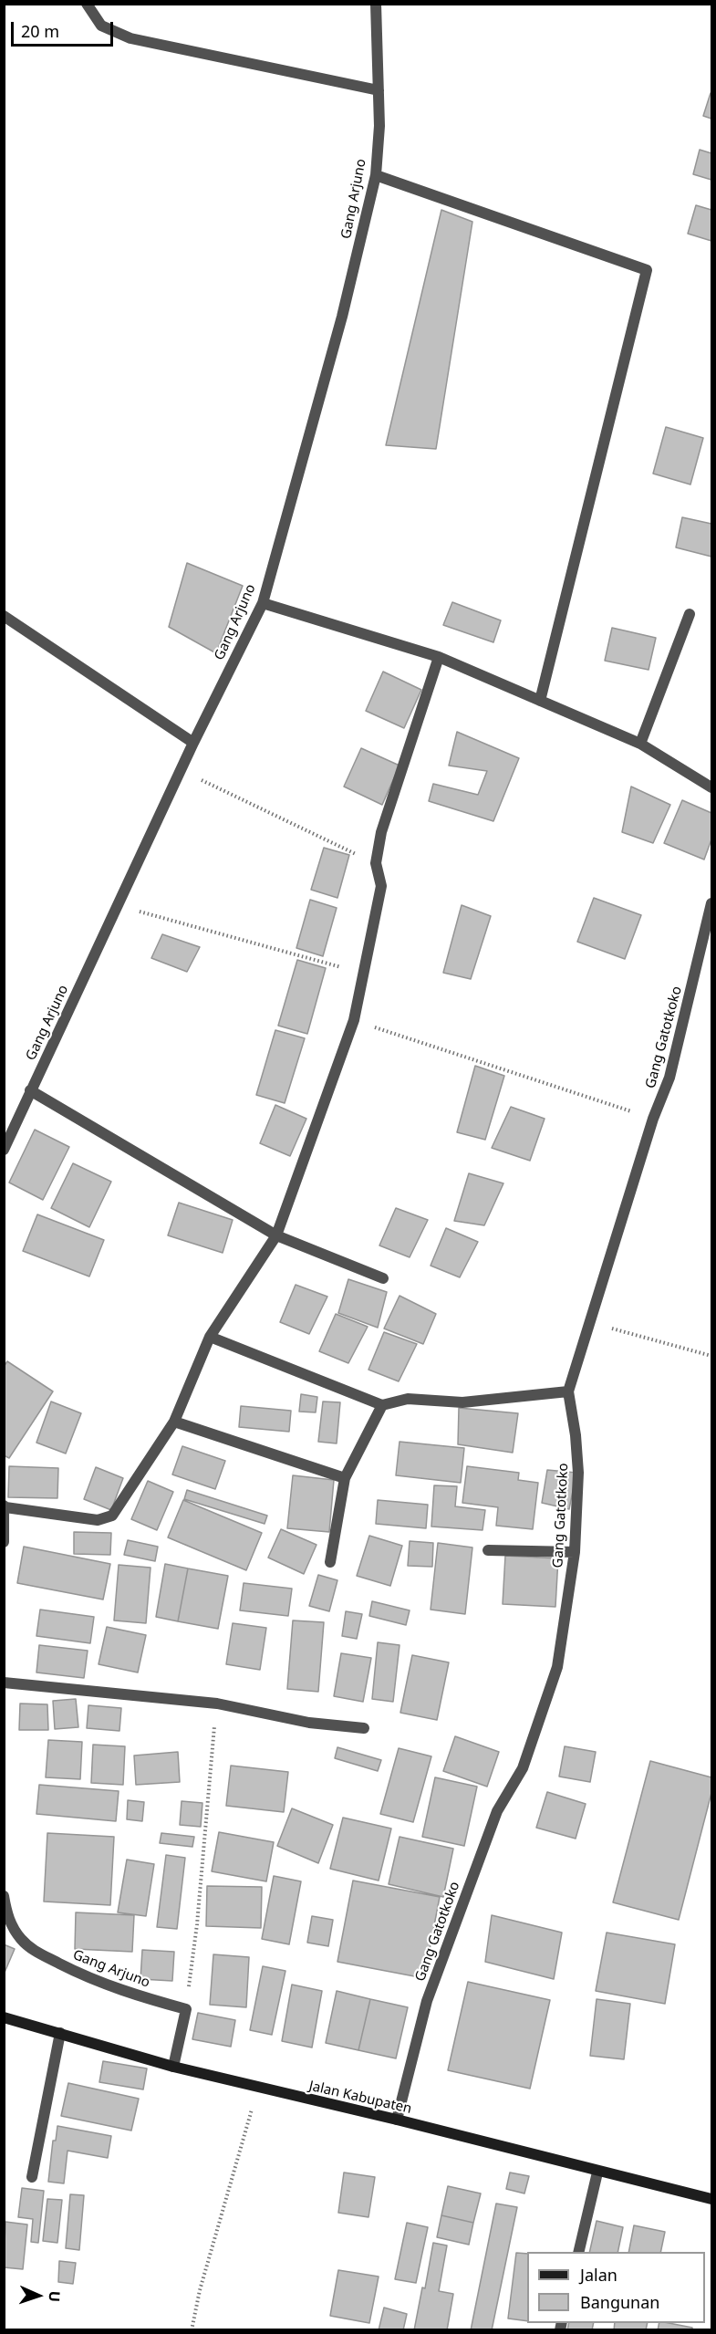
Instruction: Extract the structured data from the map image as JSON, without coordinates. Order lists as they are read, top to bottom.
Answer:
{
  "streets": {
    "main road": ["Jalan Kabupaten"],
    "street": ["Gang Arjuno", "Gang Gatotkoko"]
  },
  "crossings": [
    ["Gang Gatotkoko", "Jalan Kabupaten"]
  ],
  "legend": ["Jalan", "Bangunan"],
  "scale_bar": "20 m",
  "north": "right"
}
